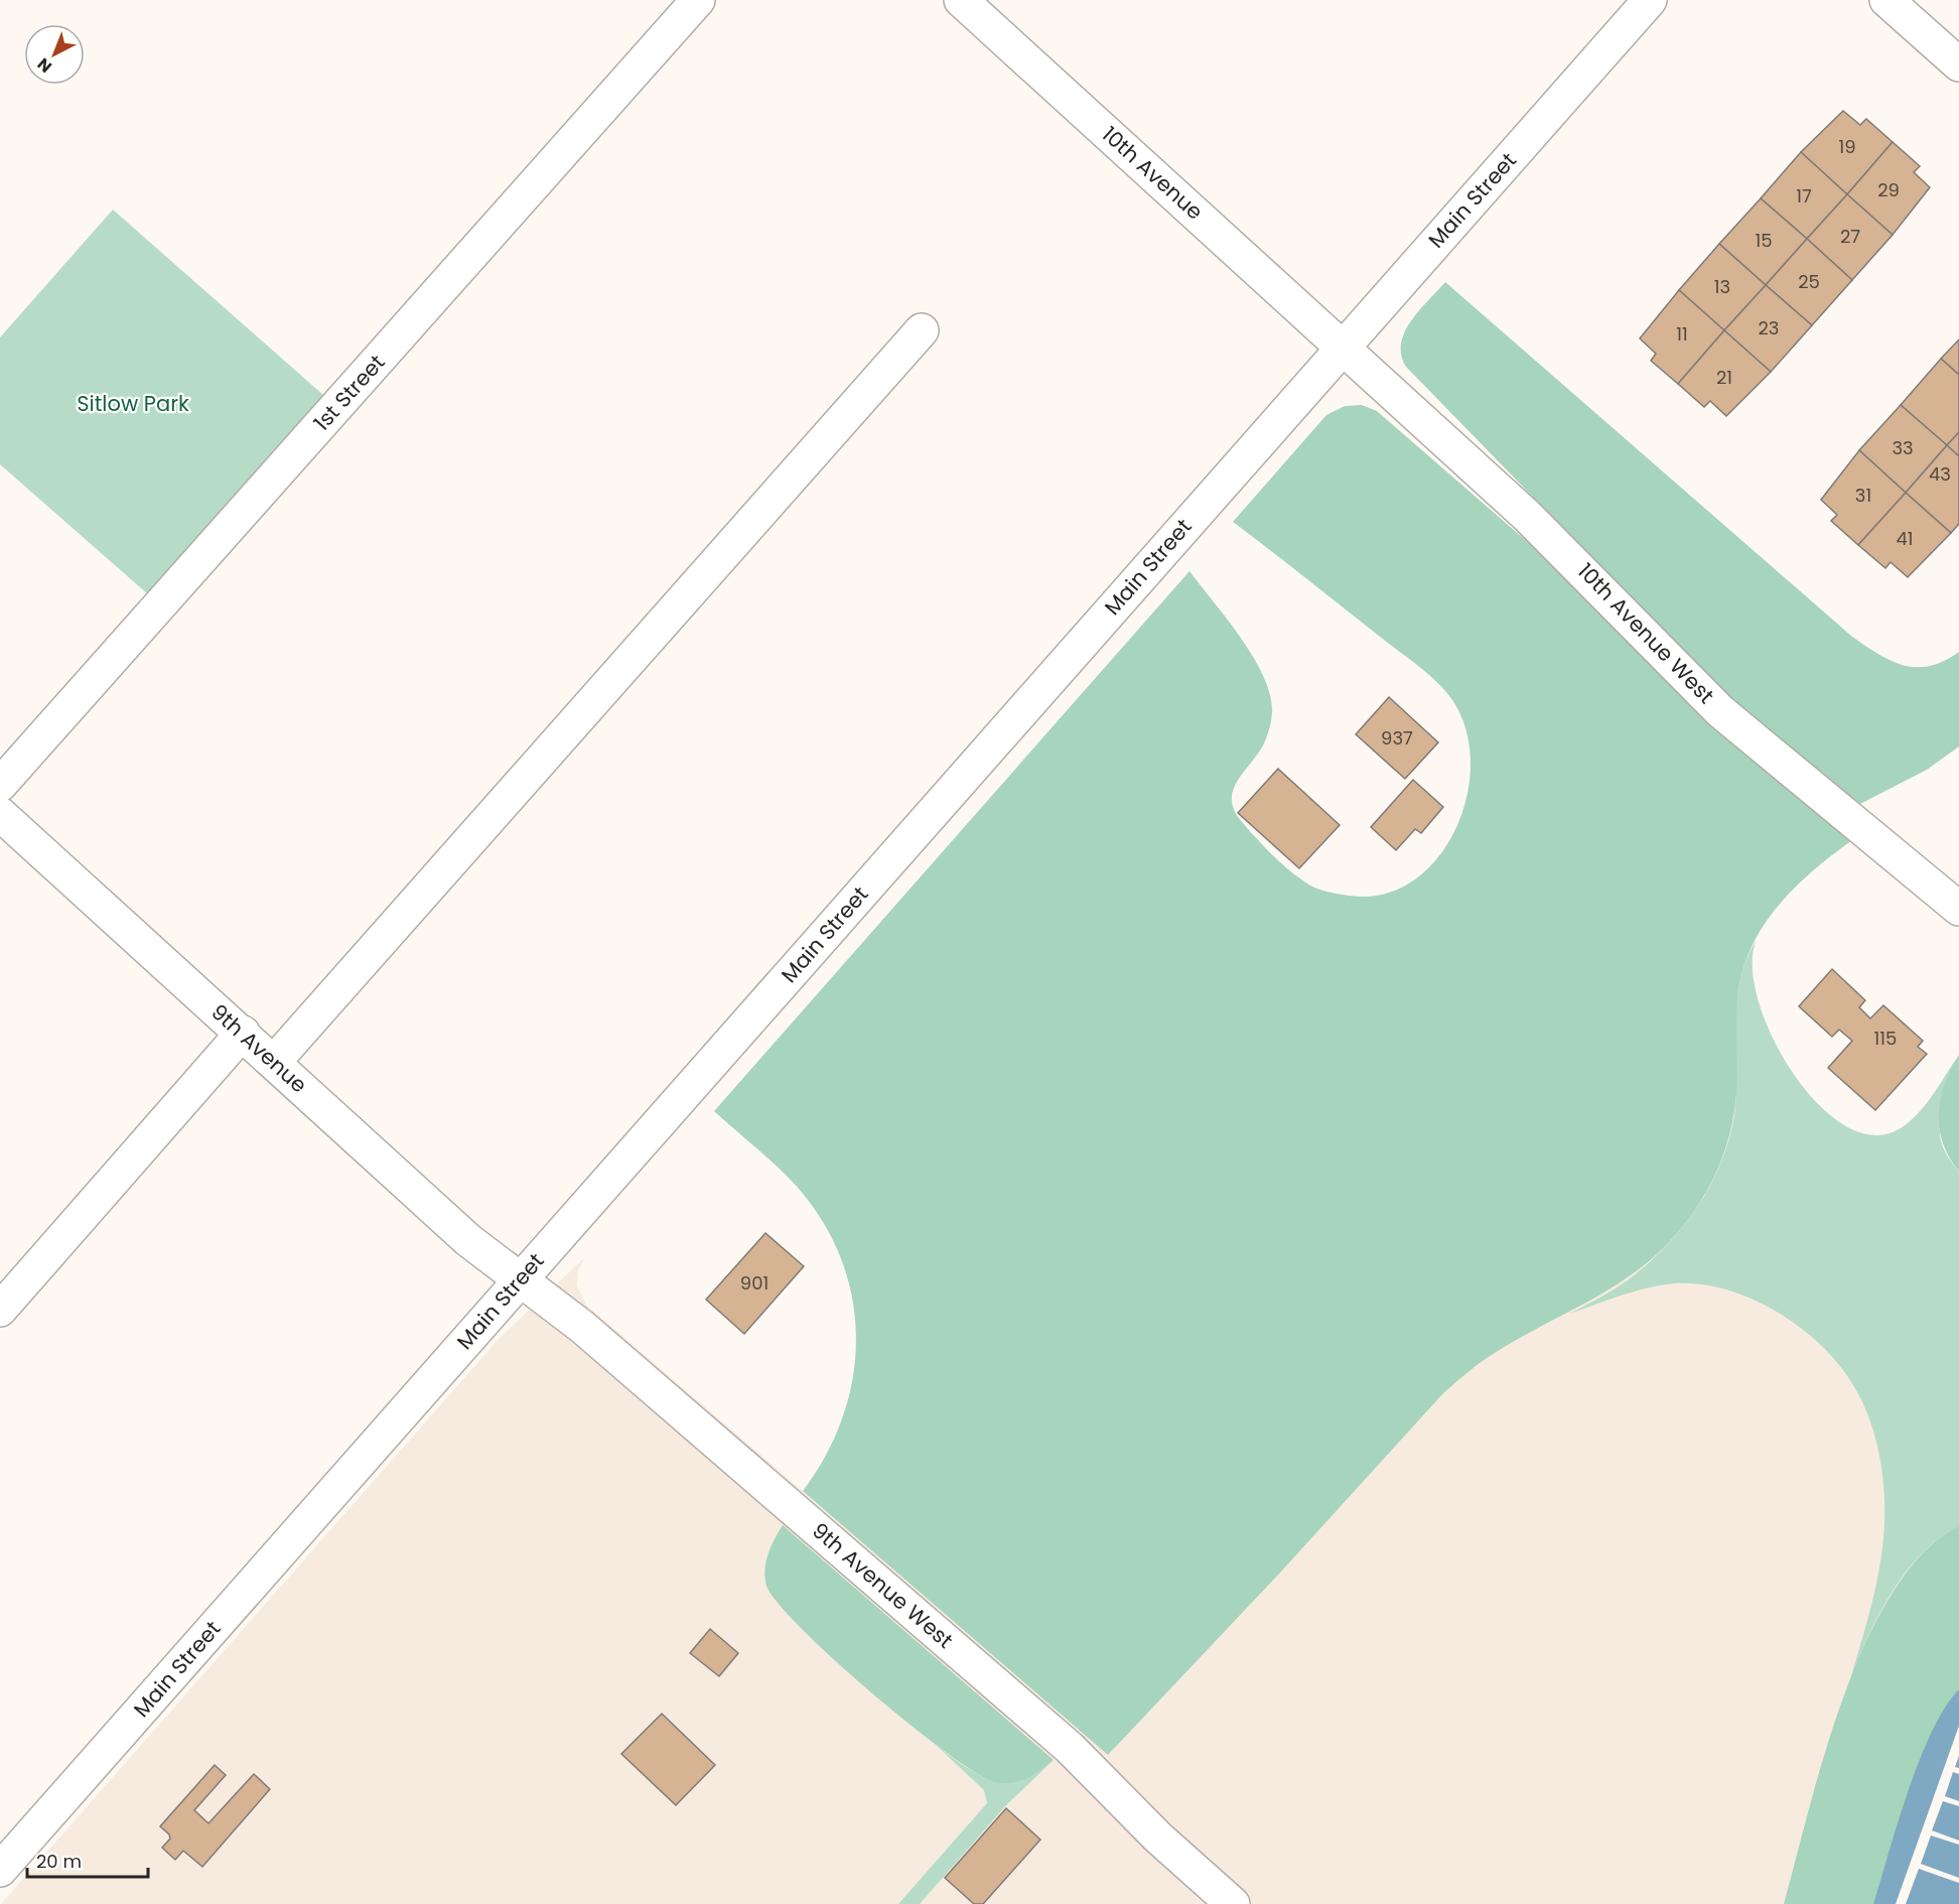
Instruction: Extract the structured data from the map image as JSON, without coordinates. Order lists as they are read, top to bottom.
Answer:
{
  "streets": {
    "street": [
      "10th Avenue",
      "Main Street",
      "1st Street",
      "10th Avenue West",
      "9th Avenue",
      "9th Avenue West"
    ]
  },
  "crossings": [
    ["10th Avenue", "Main Street"],
    ["10th Avenue", "10th Avenue West"],
    ["Main Street", "10th Avenue West"],
    ["Main Street", "9th Avenue"],
    ["Main Street", "9th Avenue West"],
    ["9th Avenue", "9th Avenue West"]
  ],
  "parks": ["Sitlow Park"],
  "house_numbers": [
    "19",
    "29",
    "17",
    "27",
    "15",
    "25",
    "13",
    "23",
    "11",
    "21",
    "33",
    "43",
    "31",
    "41",
    "937",
    "115",
    "901"
  ],
  "scale_bar": "20 m",
  "north": "bottom left"
}
